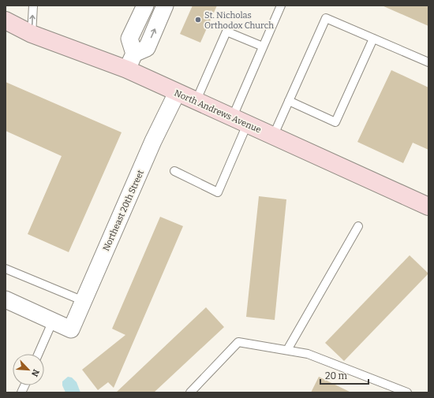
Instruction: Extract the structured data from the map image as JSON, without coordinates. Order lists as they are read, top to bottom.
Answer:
{
  "streets": {
    "main road": ["North Andrews Avenue"],
    "street": ["Northeast 20th Street"]
  },
  "crossings": [
    ["North Andrews Avenue", "Northeast 20th Street"]
  ],
  "places": ["St. Nicholas Orthodox Church"],
  "scale_bar": "20 m",
  "north": "bottom right"
}
